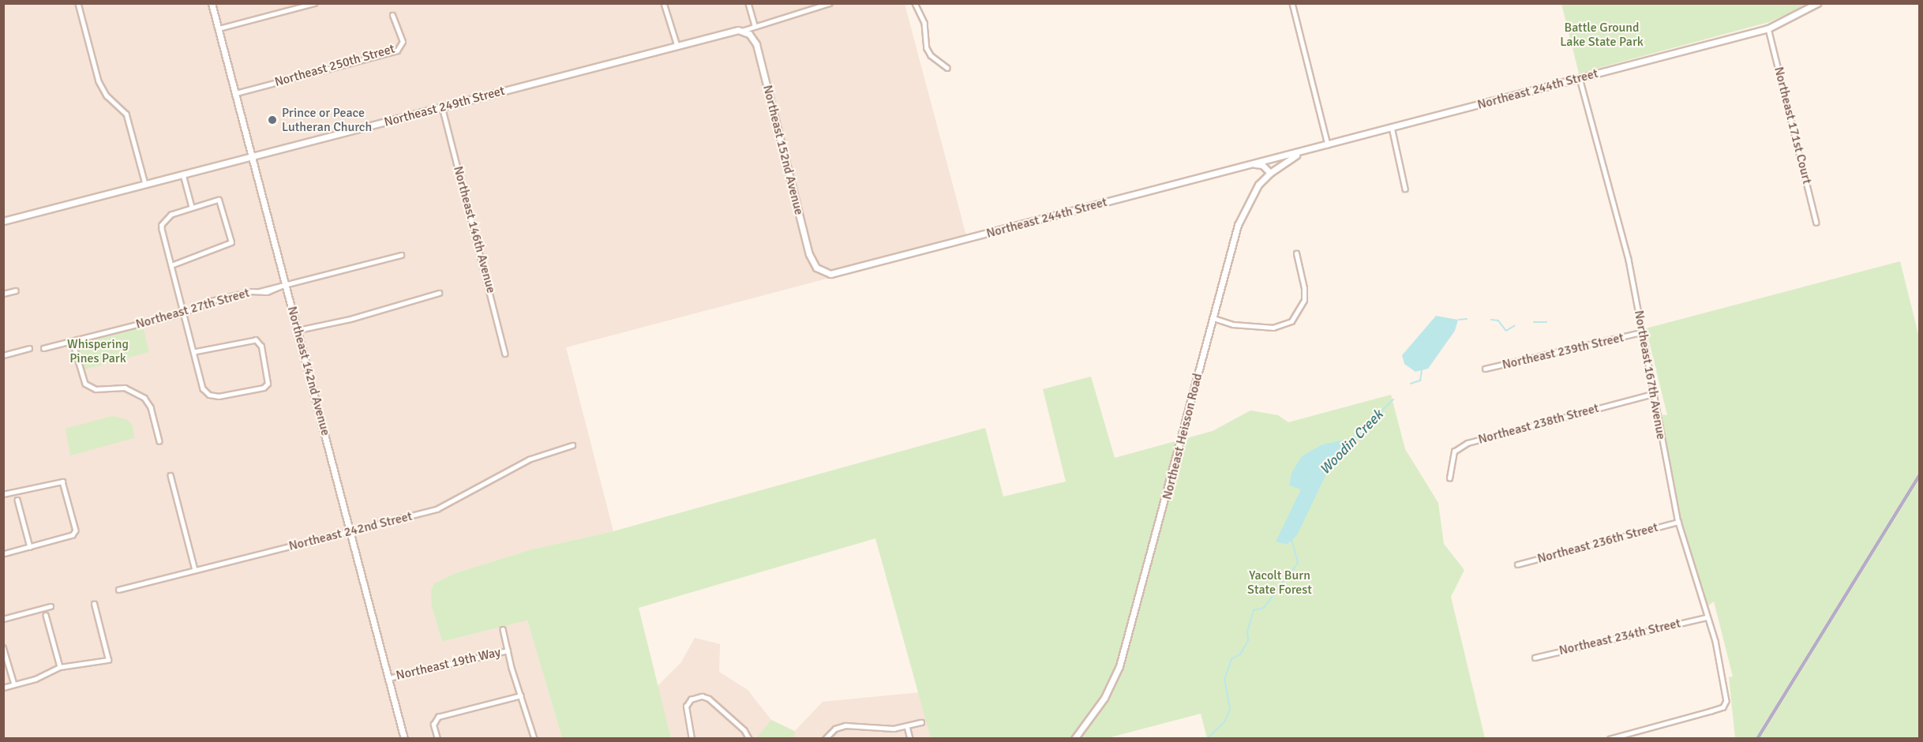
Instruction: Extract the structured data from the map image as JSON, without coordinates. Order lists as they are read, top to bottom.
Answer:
{
  "streets": {
    "street": [
      "Northeast 250th Street",
      "Northeast 244th Street",
      "Northeast 249th Street",
      "Northeast 171st Court",
      "Northeast 152nd Avenue",
      "Northeast 146th Avenue",
      "Northeast 27th Street",
      "Northeast 239th Street",
      "Northeast 142nd Avenue",
      "Northeast 167th Avenue",
      "Northeast 238th Street",
      "Northeast Heisson Road",
      "Northeast 242nd Street",
      "Northeast 236th Street",
      "Northeast 234th Street",
      "Northeast 19th Way"
    ]
  },
  "crossings": [
    ["Northeast 250th Street", "Northeast 142nd Avenue"],
    ["Northeast 244th Street", "Northeast 171st Court"],
    ["Northeast 244th Street", "Northeast 152nd Avenue"],
    ["Northeast 244th Street", "Northeast 167th Avenue"],
    ["Northeast 244th Street", "Northeast Heisson Road"],
    ["Northeast 249th Street", "Northeast 152nd Avenue"],
    ["Northeast 249th Street", "Northeast 146th Avenue"],
    ["Northeast 249th Street", "Northeast 142nd Avenue"],
    ["Northeast 27th Street", "Northeast 142nd Avenue"],
    ["Northeast 239th Street", "Northeast 167th Avenue"],
    ["Northeast 142nd Avenue", "Northeast 242nd Street"],
    ["Northeast 142nd Avenue", "Northeast 19th Way"],
    ["Northeast 167th Avenue", "Northeast 238th Street"],
    ["Northeast 167th Avenue", "Northeast 236th Street"],
    ["Northeast 167th Avenue", "Northeast 234th Street"]
  ],
  "water": ["Woodin Creek"],
  "parks": ["Battle Ground Lake State Park", "Whispering Pines Park", "Yacolt Burn State Forest"],
  "places": ["Prince or Peace Lutheran Church"]
}
